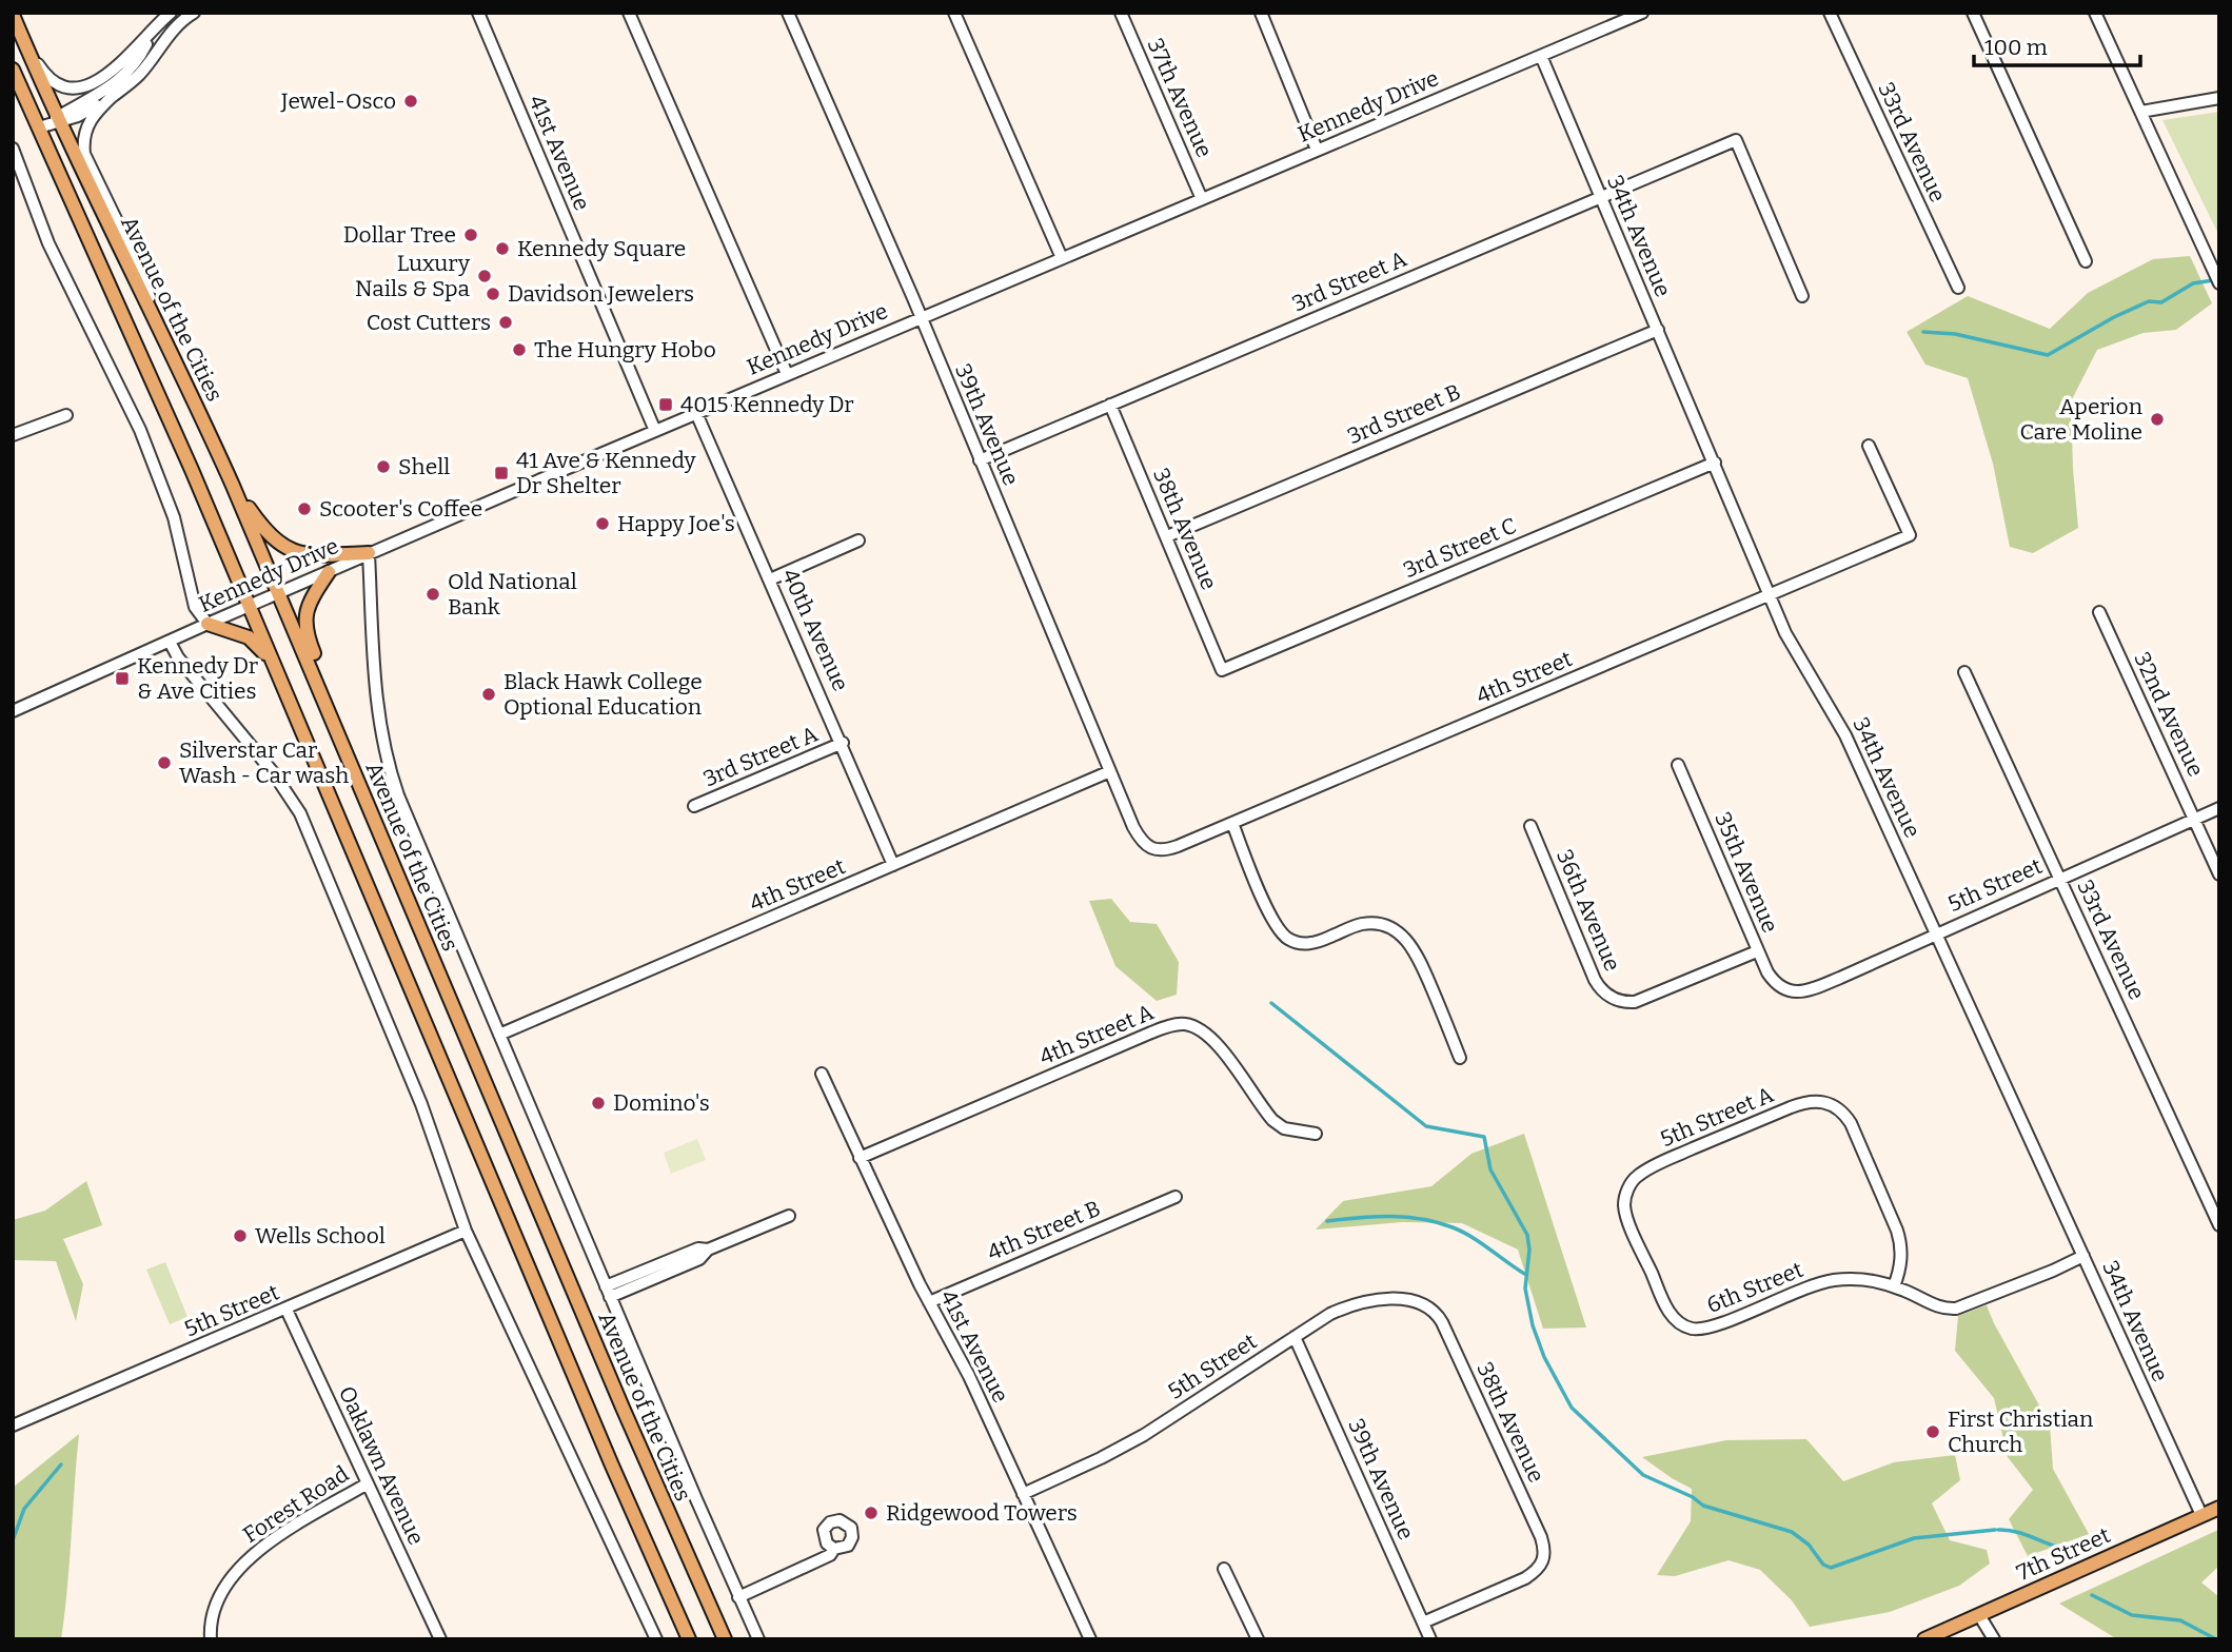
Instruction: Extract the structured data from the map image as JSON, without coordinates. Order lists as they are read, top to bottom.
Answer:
{
  "streets": {
    "main road": ["Avenue of the Cities", "7th Street"],
    "street": [
      "37th Avenue",
      "Kennedy Drive",
      "33rd Avenue",
      "41st Avenue",
      "34th Avenue",
      "3rd Street A",
      "3rd Street B",
      "39th Avenue",
      "38th Avenue",
      "3rd Street C",
      "40th Avenue",
      "4th Street",
      "32nd Avenue",
      "35th Avenue",
      "5th Street",
      "36th Avenue",
      "4th Street A",
      "5th Street A",
      "4th Street B",
      "6th Street",
      "Oaklawn Avenue",
      "Forest Road"
    ]
  },
  "crossings": [
    ["37th Avenue", "Kennedy Drive"],
    ["Kennedy Drive", "41st Avenue"],
    ["Kennedy Drive", "34th Avenue"],
    ["Kennedy Drive", "Avenue of the Cities"],
    ["Kennedy Drive", "39th Avenue"],
    ["Kennedy Drive", "40th Avenue"],
    ["33rd Avenue", "5th Street"],
    ["41st Avenue", "5th Street"],
    ["41st Avenue", "4th Street A"],
    ["41st Avenue", "4th Street B"],
    ["34th Avenue", "3rd Street A"],
    ["34th Avenue", "3rd Street B"],
    ["34th Avenue", "3rd Street C"],
    ["34th Avenue", "4th Street"],
    ["34th Avenue", "5th Street"],
    ["34th Avenue", "6th Street"],
    ["34th Avenue", "7th Street"],
    ["3rd Street A", "39th Avenue"],
    ["3rd Street A", "38th Avenue"],
    ["3rd Street A", "40th Avenue"],
    ["Avenue of the Cities", "4th Street"],
    ["3rd Street B", "38th Avenue"],
    ["39th Avenue", "38th Avenue"],
    ["39th Avenue", "4th Street"],
    ["39th Avenue", "5th Street"],
    ["38th Avenue", "3rd Street C"],
    ["38th Avenue", "5th Street"],
    ["40th Avenue", "4th Street"],
    ["32nd Avenue", "5th Street"],
    ["35th Avenue", "5th Street"],
    ["35th Avenue", "36th Avenue"],
    ["5th Street", "Oaklawn Avenue"],
    ["5th Street A", "6th Street"],
    ["Oaklawn Avenue", "Forest Road"]
  ],
  "places": {
    "other": [
      "Jewel-Osco",
      "Dollar Tree",
      "Kennedy Square",
      "Luxury Nails & Spa",
      "Davidson Jewelers",
      "Cost Cutters",
      "The Hungry Hobo",
      "Aperion Care Moline",
      "Shell",
      "Scooter's Coffee",
      "Happy Joe's",
      "Old National Bank",
      "Black Hawk College Optional Education",
      "Silverstar Car Wash - Car wash",
      "Domino's",
      "Wells School",
      "First Christian Church",
      "Ridgewood Towers"
    ],
    "transit": ["4015 Kennedy Dr", "41 Ave & Kennedy Dr Shelter", "Kennedy Dr & Ave Cities"]
  },
  "scale_bar": "100 m"
}
